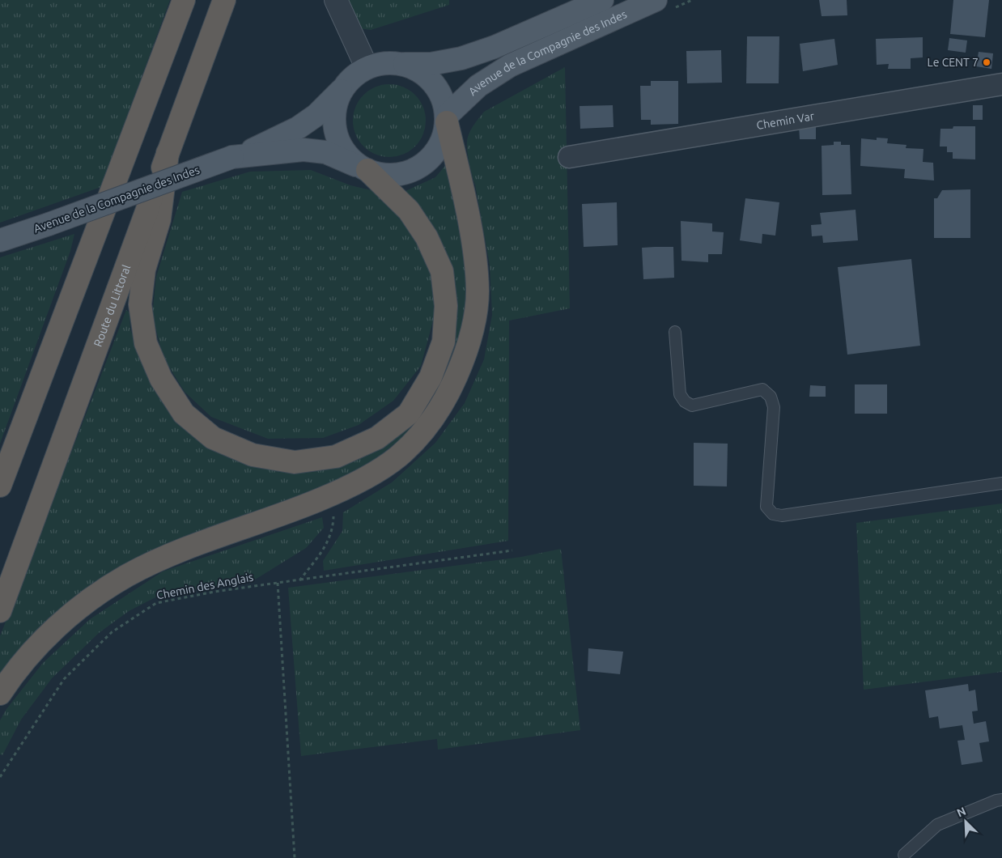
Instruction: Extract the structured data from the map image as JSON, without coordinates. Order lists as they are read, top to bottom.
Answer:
{
  "streets": {
    "highway": ["Route du Littoral"],
    "main road": ["Avenue de la Compagnie des Indes"],
    "street": ["Chemin Var"],
    "path": ["Chemin des Anglais"]
  },
  "places": ["Le CENT 7"],
  "north": "top left"
}
